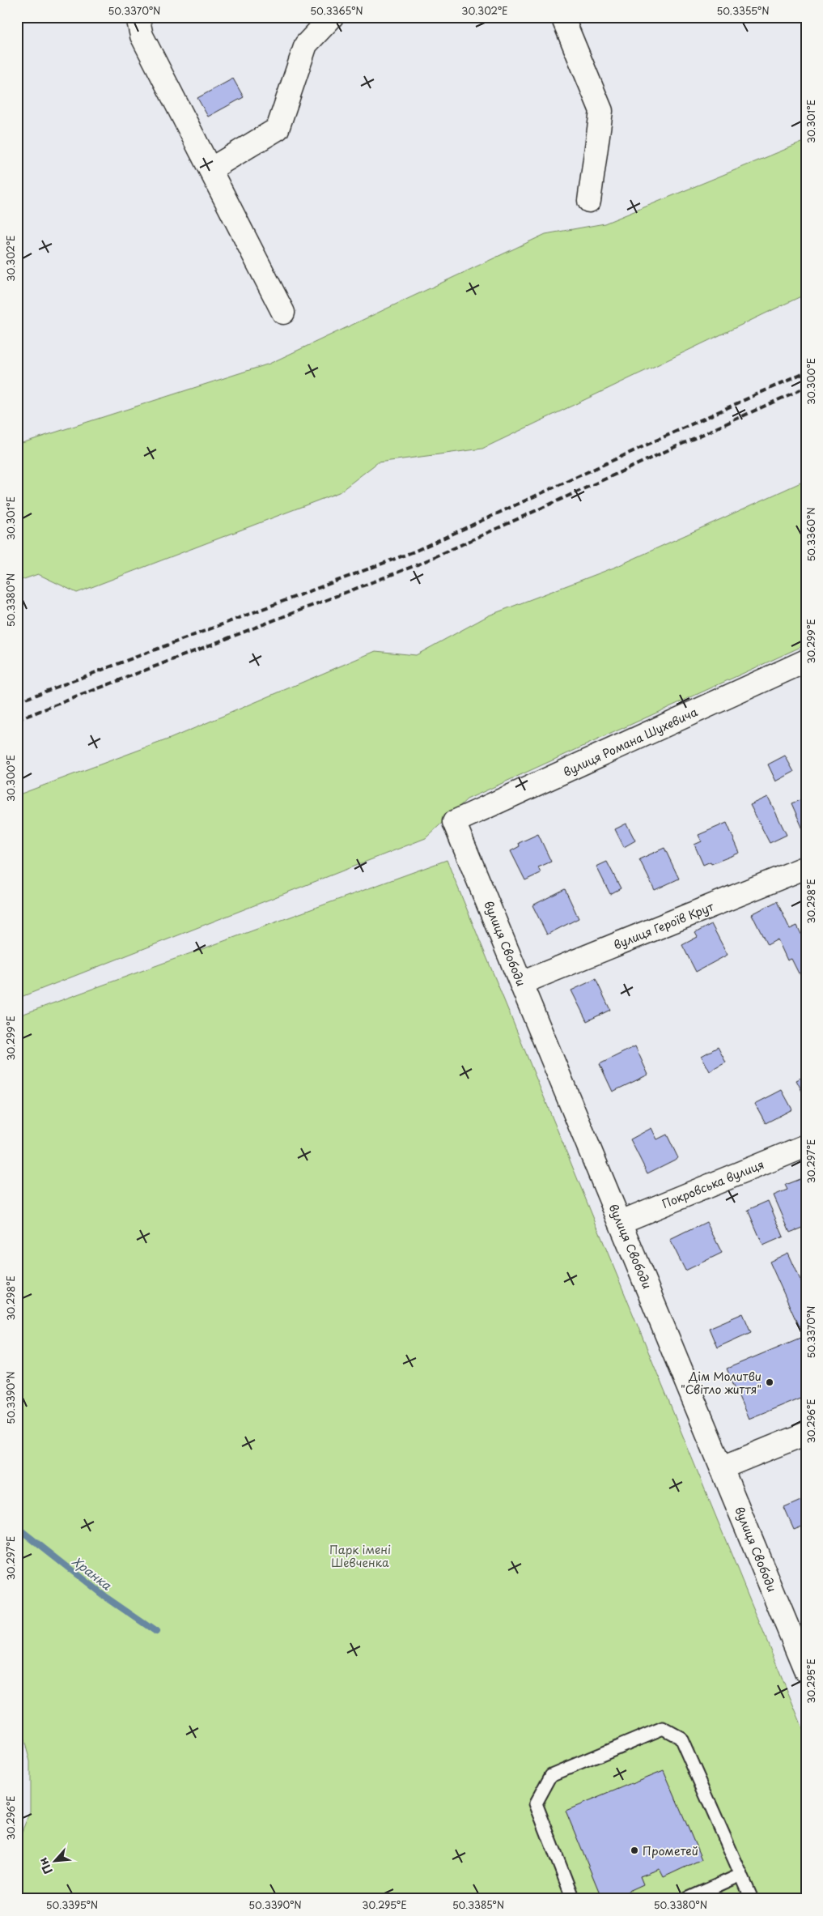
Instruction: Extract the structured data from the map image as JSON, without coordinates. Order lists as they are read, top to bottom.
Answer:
{
  "streets": {
    "street": [
      "вулиця Романа Шухевича",
      "вулиця Героїв Крут",
      "вулиця Свободи",
      "Покровська вулиця"
    ]
  },
  "crossings": [
    ["вулиця Романа Шухевича", "вулиця Свободи"],
    ["вулиця Героїв Крут", "вулиця Свободи"],
    ["вулиця Свободи", "Покровська вулиця"]
  ],
  "water": ["Хранка"],
  "parks": ["Парк імені Шевченка"],
  "places": ["Дім Молитви \"Світло життя\"", "Прометей"],
  "north": "bottom left",
  "coordinates": [
    "50.3370°N",
    "50.3365°N",
    "30.302°E",
    "50.3355°N",
    "30.301°E",
    "30.300°E",
    "50.3360°N",
    "50.3380°N",
    "30.299°E",
    "30.298°E",
    "30.297°E",
    "50.3390°N",
    "30.296°E",
    "30.295°E",
    "50.3395°N",
    "50.3385°N"
  ]
}
